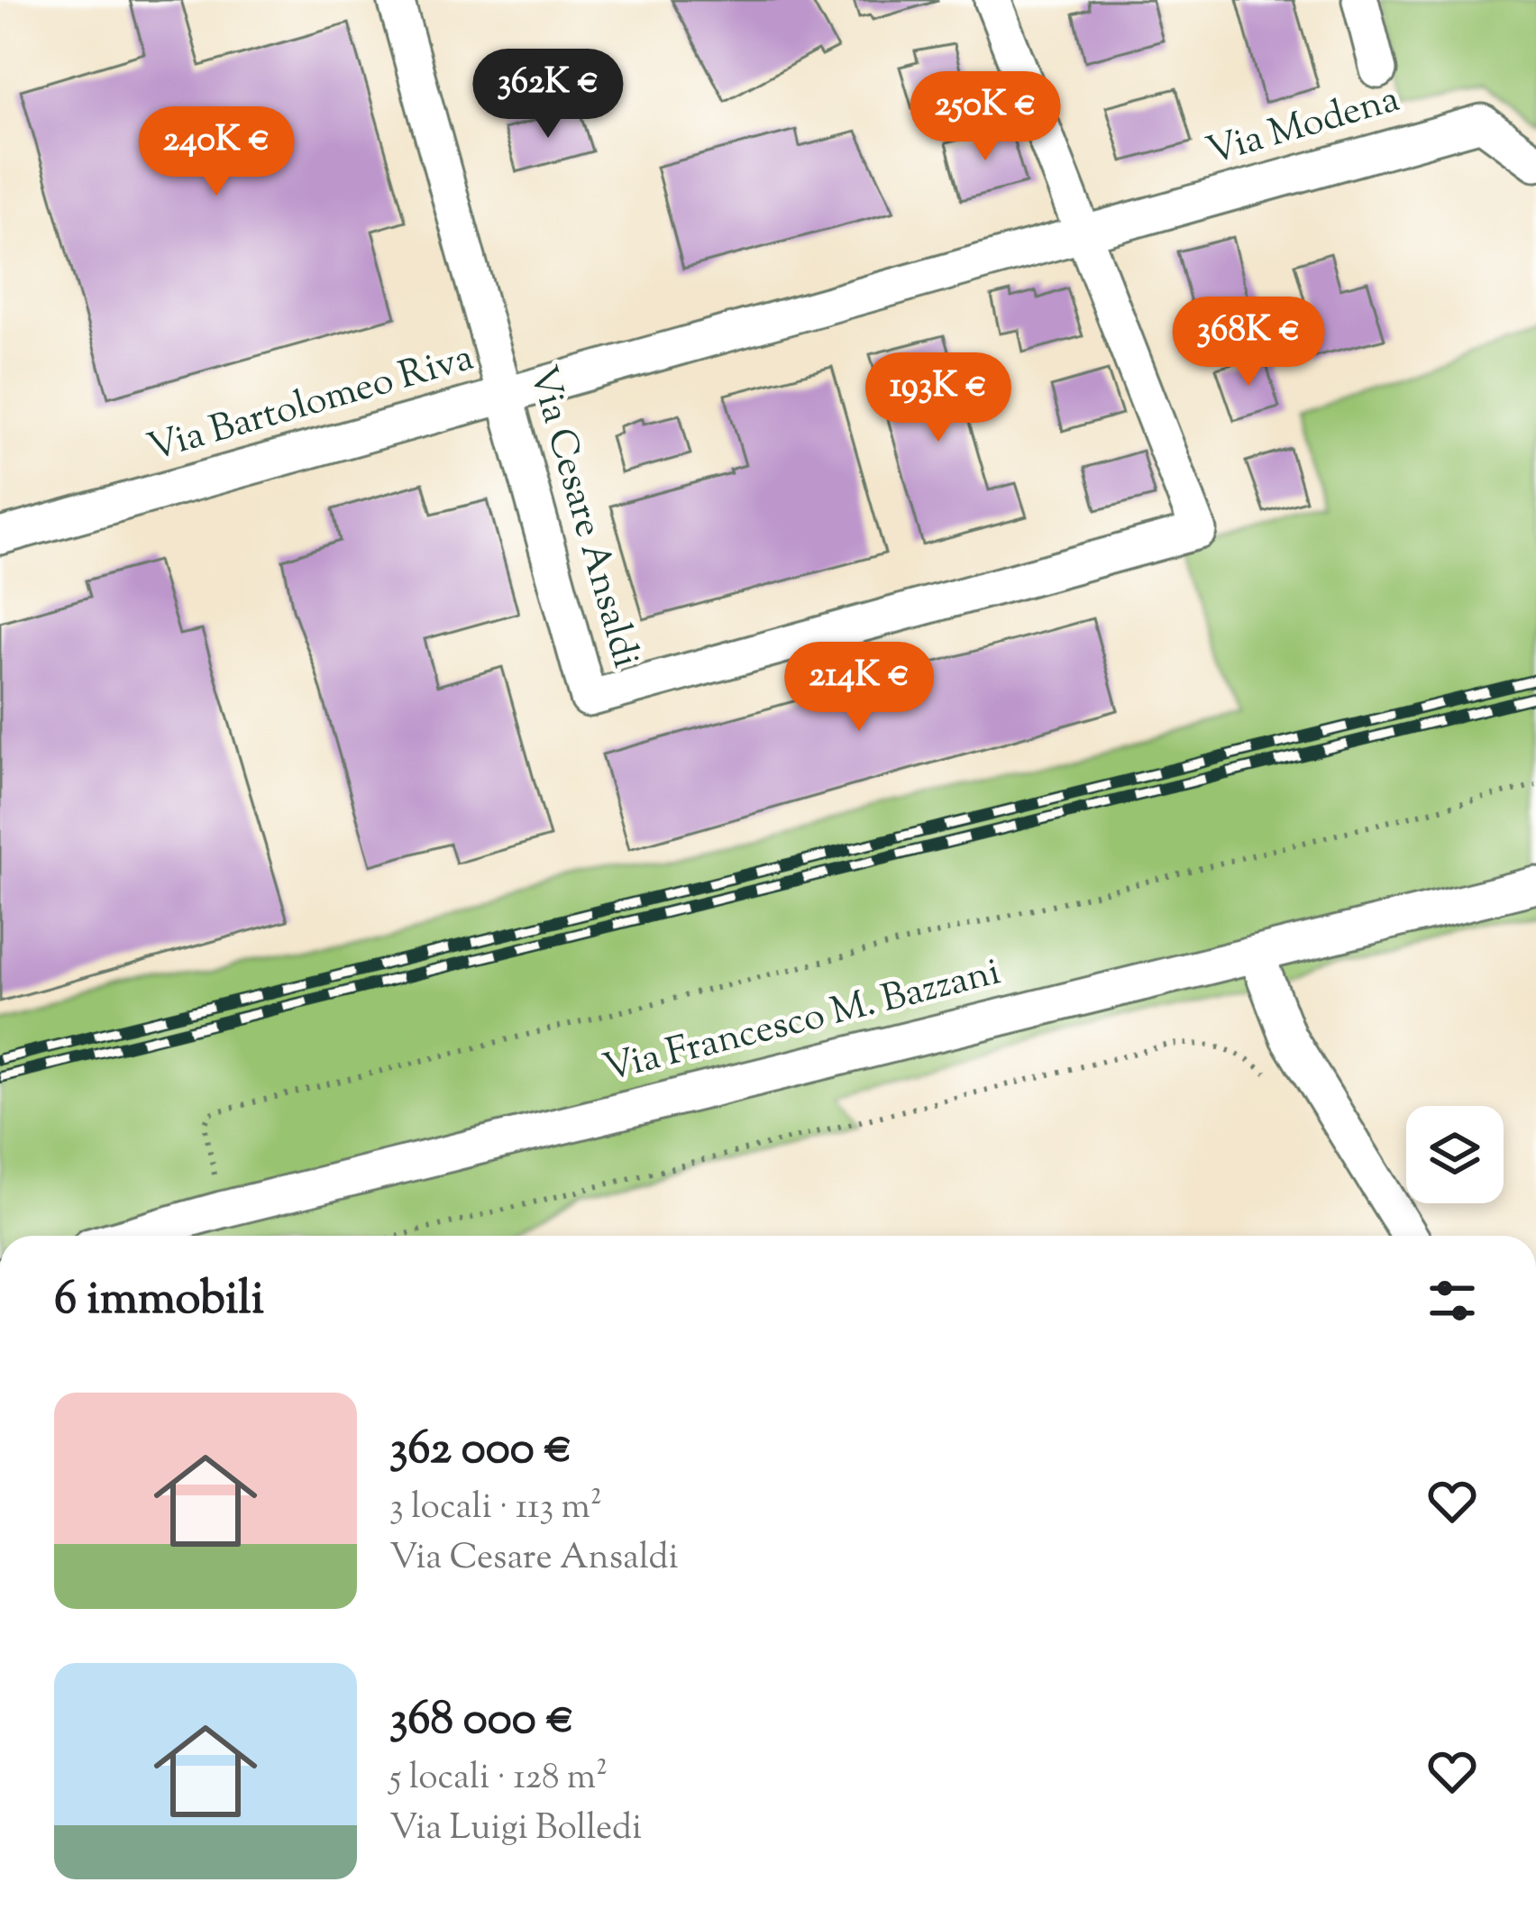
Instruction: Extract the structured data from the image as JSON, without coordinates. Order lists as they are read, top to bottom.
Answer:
{
  "streets": {
    "street": [
      "Via Modena",
      "Via Bartolomeo Riva",
      "Via Cesare Ansaldi",
      "Via Francesco M. Bazzani"
    ]
  },
  "crossings": [
    ["Via Modena", "Via Bartolomeo Riva"],
    ["Via Modena", "Via Cesare Ansaldi"],
    ["Via Bartolomeo Riva", "Via Cesare Ansaldi"]
  ],
  "page": {
    "price": [
      "362K €",
      "250K €",
      "240K €",
      "368K €",
      "193K €",
      "214K €"
    ],
    "heading": "6 immobili",
    "list": [
      {
        "name": "362 000 €",
        "note": "3 locali · 113 m² · Via Cesare Ansaldi"
      },
      {
        "name": "368 000 €",
        "note": "5 locali · 128 m² · Via Luigi Bolledi"
      }
    ]
  }
}
